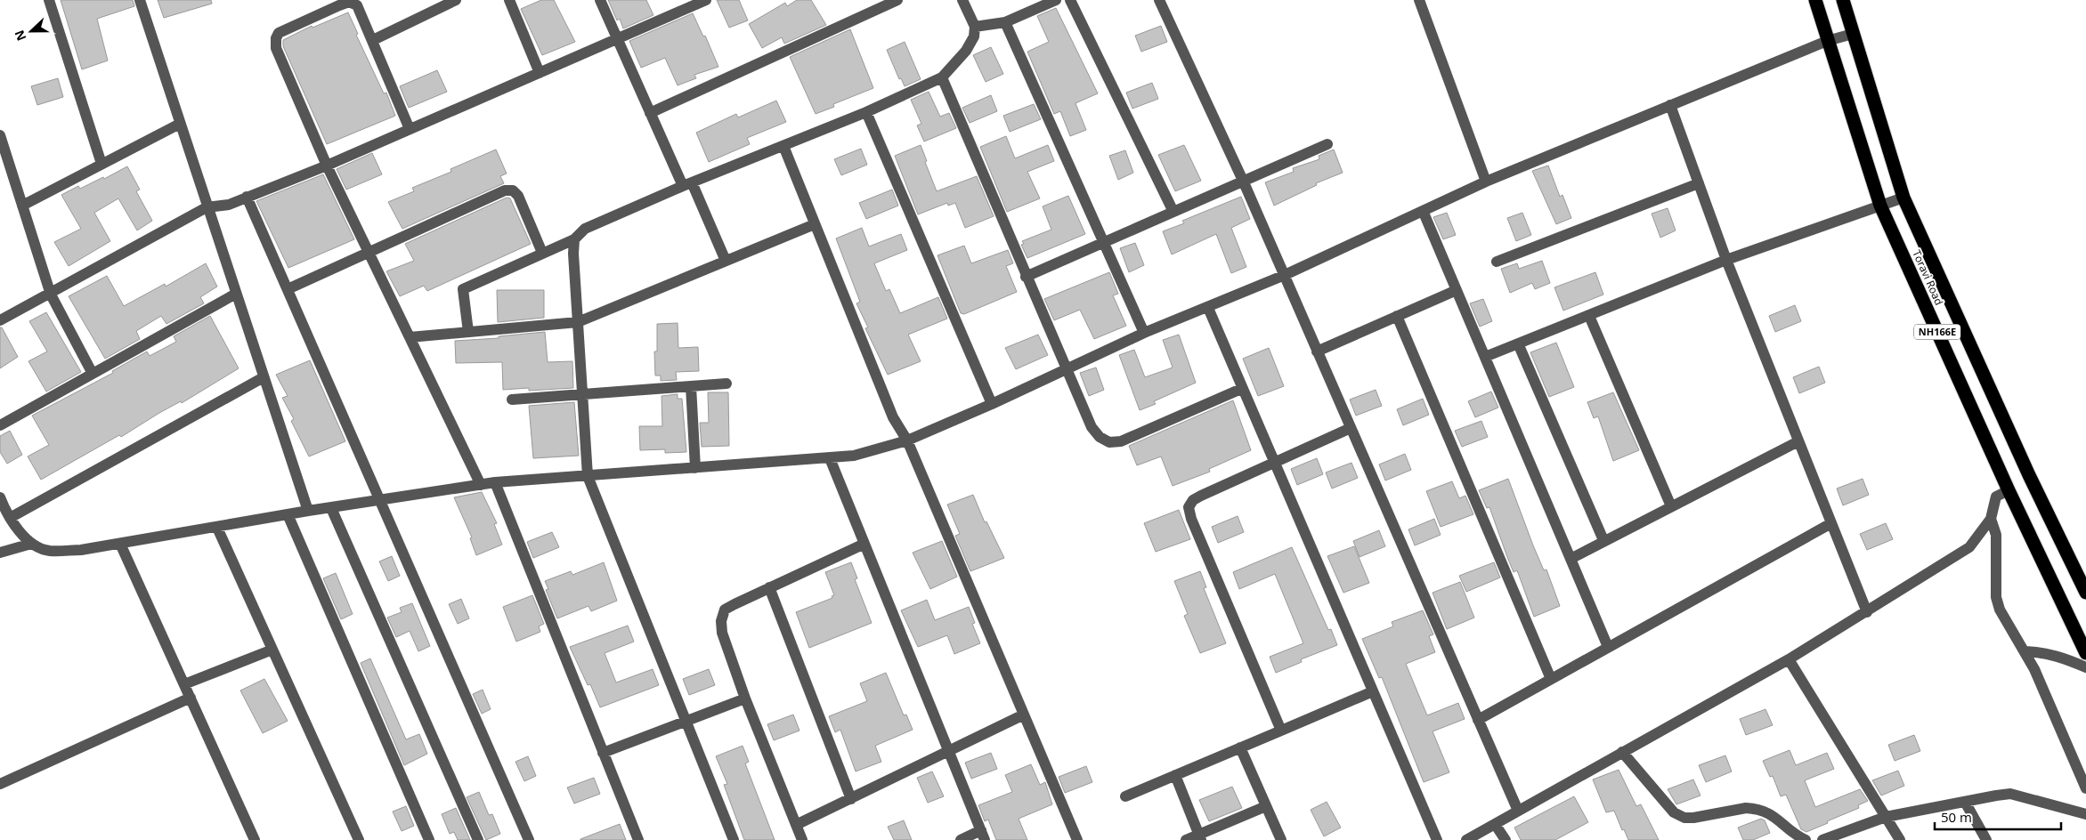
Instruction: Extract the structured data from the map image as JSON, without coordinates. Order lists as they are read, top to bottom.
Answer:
{
  "streets": {
    "highway": ["Toravi Road", "NH166E"]
  },
  "scale_bar": "50 m",
  "north": "left"
}
